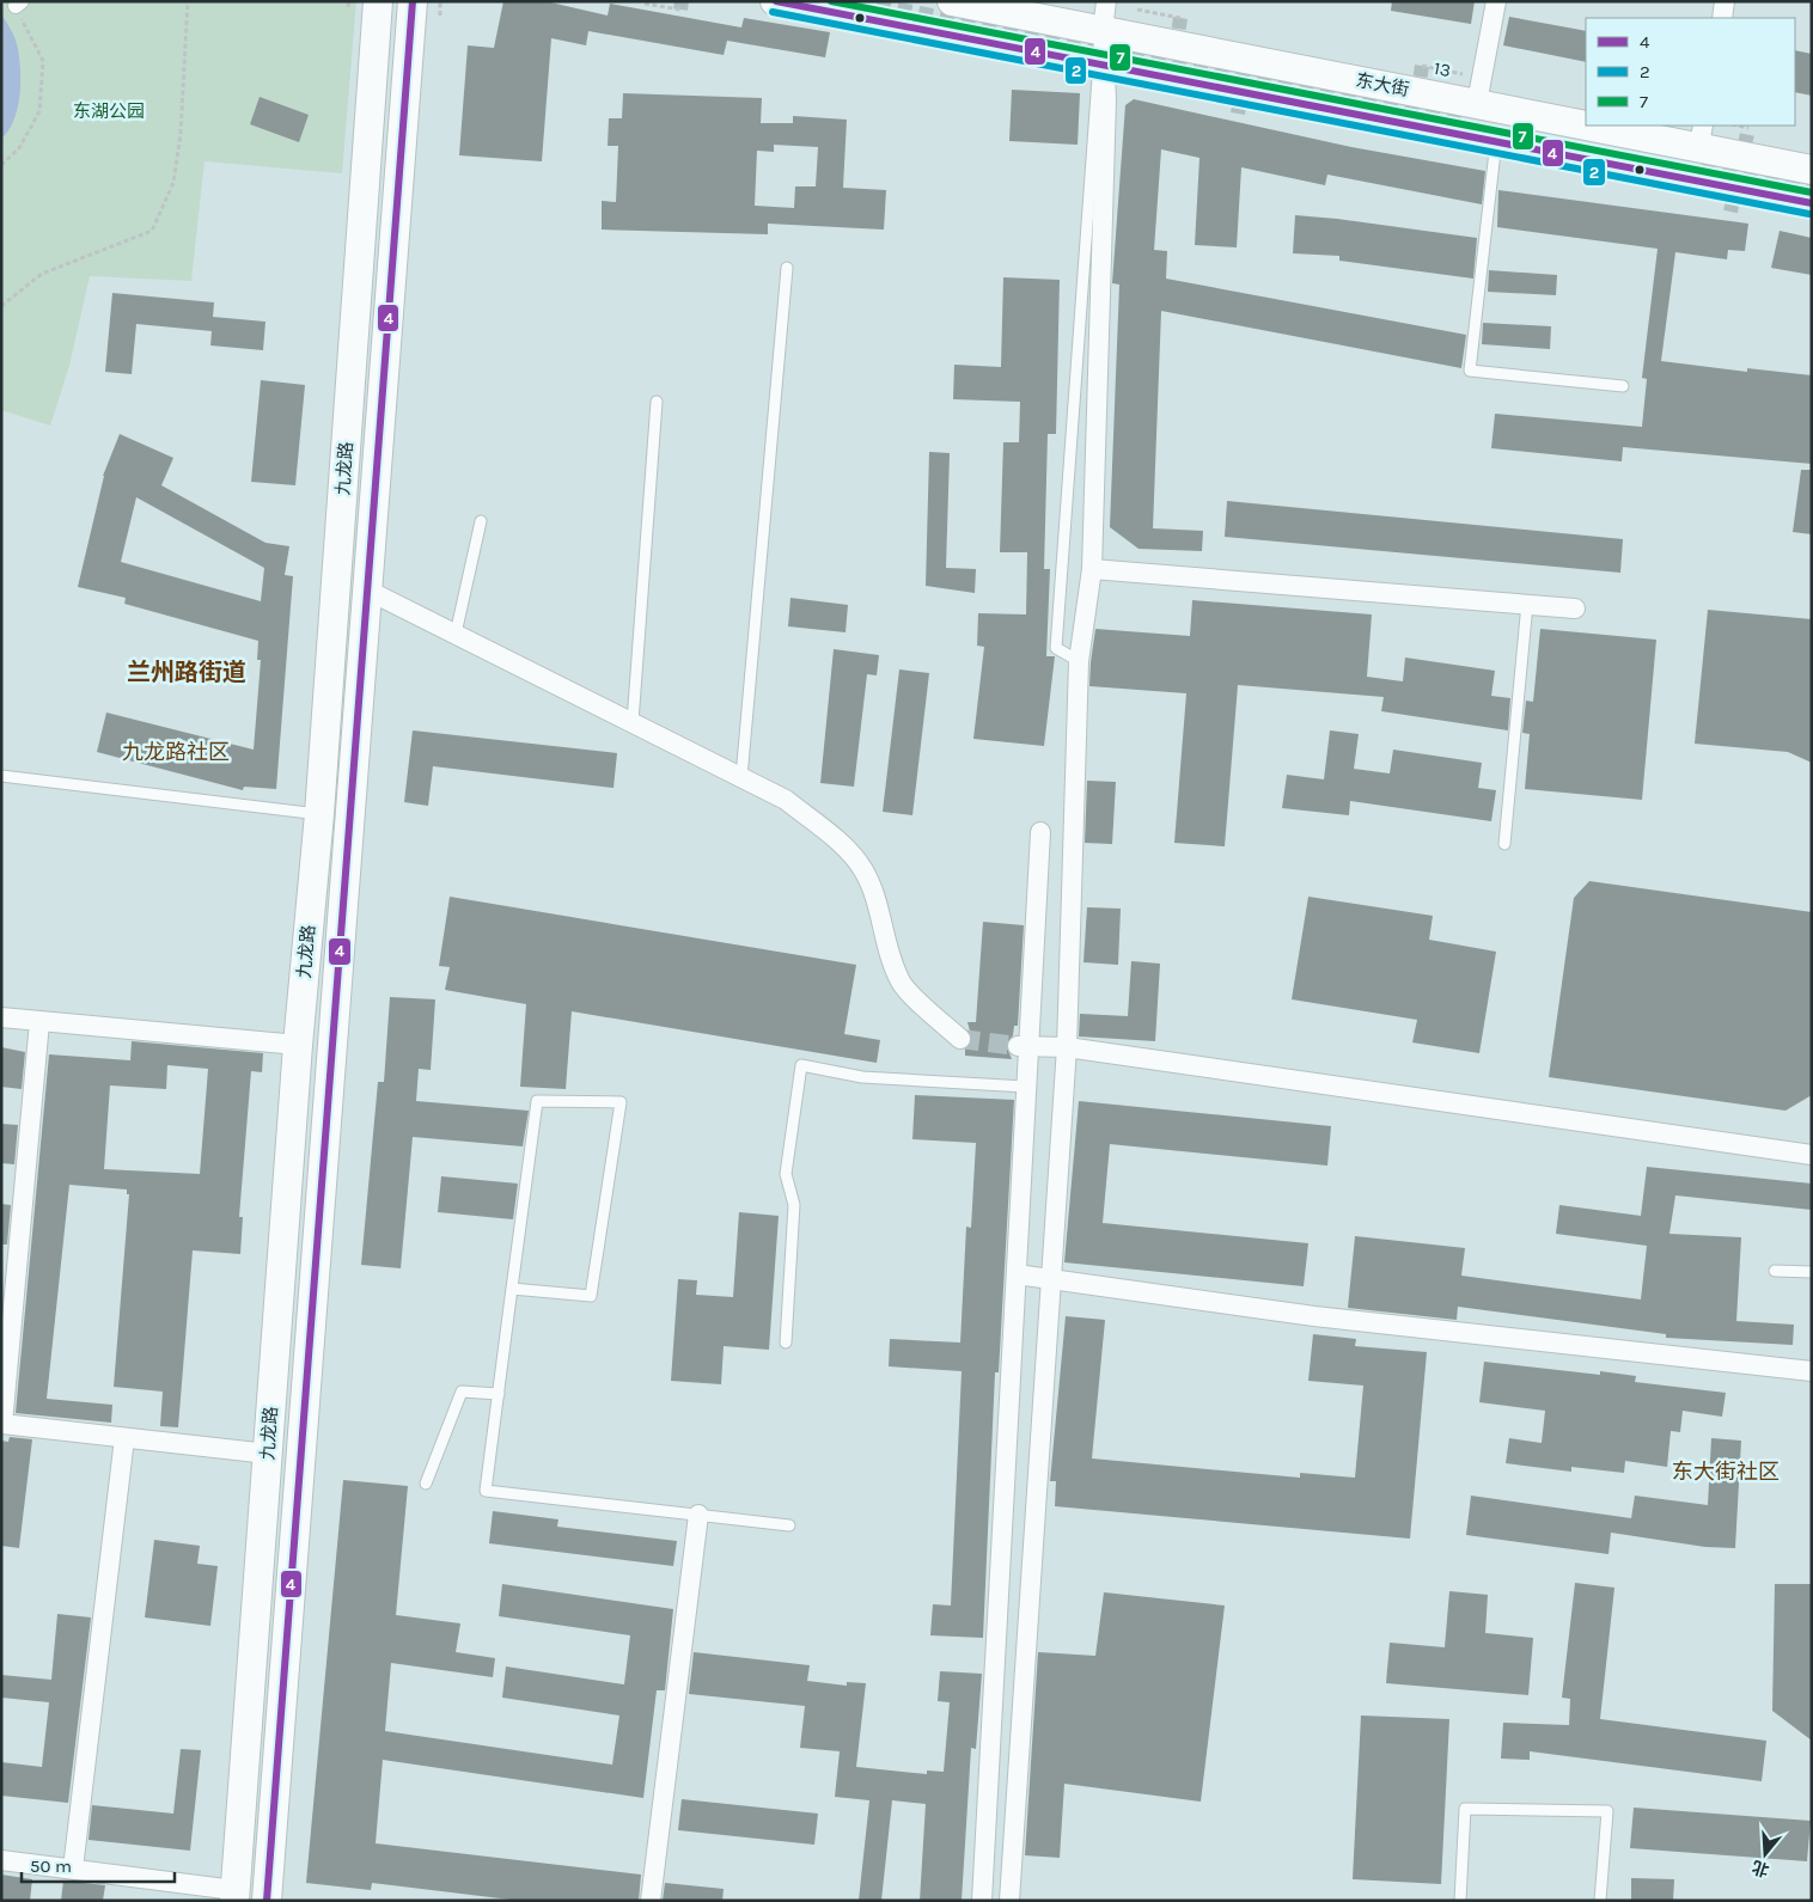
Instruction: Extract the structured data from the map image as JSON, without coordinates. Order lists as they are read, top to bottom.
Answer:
{
  "streets": {
    "main road": ["东大街", "九龙路"],
    "path": ["13"]
  },
  "districts": ["兰州路街道", "九龙路社区", "东大街社区"],
  "parks": ["东湖公园"],
  "lines": ["transit line 4", "transit line 7", "transit line 2"],
  "legend": ["4", "2", "7"],
  "scale_bar": "50 m",
  "north": "bottom"
}
